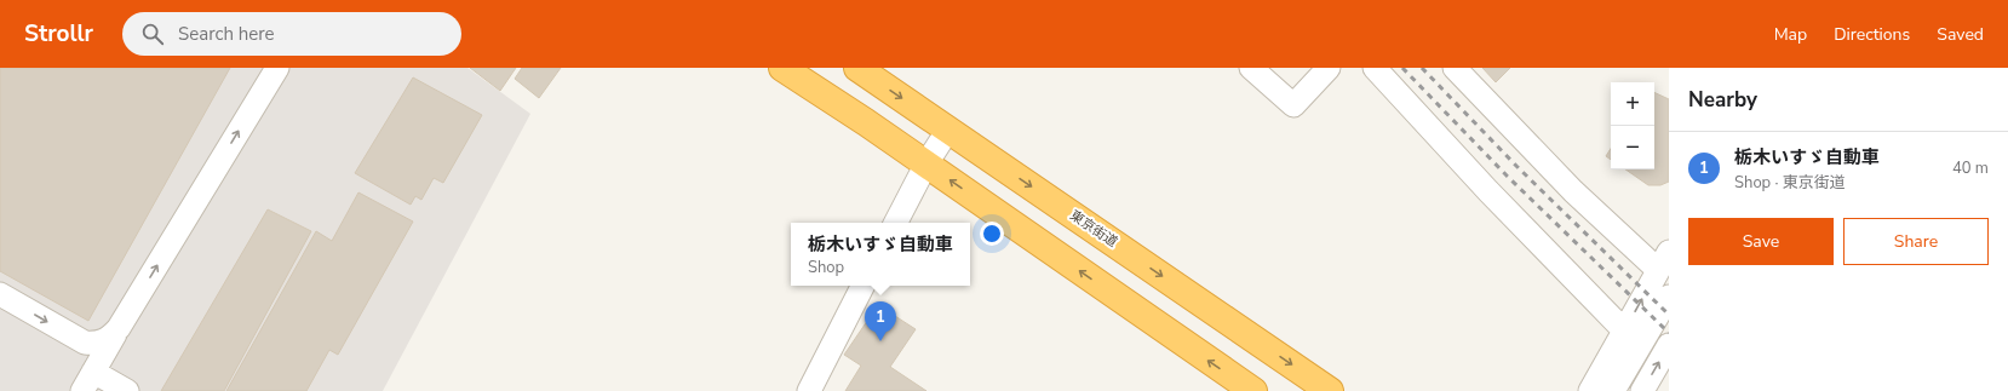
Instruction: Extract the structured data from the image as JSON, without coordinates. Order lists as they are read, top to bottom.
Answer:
{
  "streets": {
    "highway": ["東京街道"]
  },
  "page": {
    "header": "Strollr",
    "search": "Search here",
    "nav": ["Map", "Directions", "Saved"],
    "heading": "Nearby",
    "map_buttons": ["+", "−"],
    "list": [
      {
        "mark": "1",
        "name": "栃木いすゞ自動車",
        "note": "Shop · 東京街道",
        "value": "40 m"
      }
    ],
    "buttons": ["Save", "Share"],
    "popup": ["栃木いすゞ自動車", "Shop"],
    "pins": "1"
  }
}
